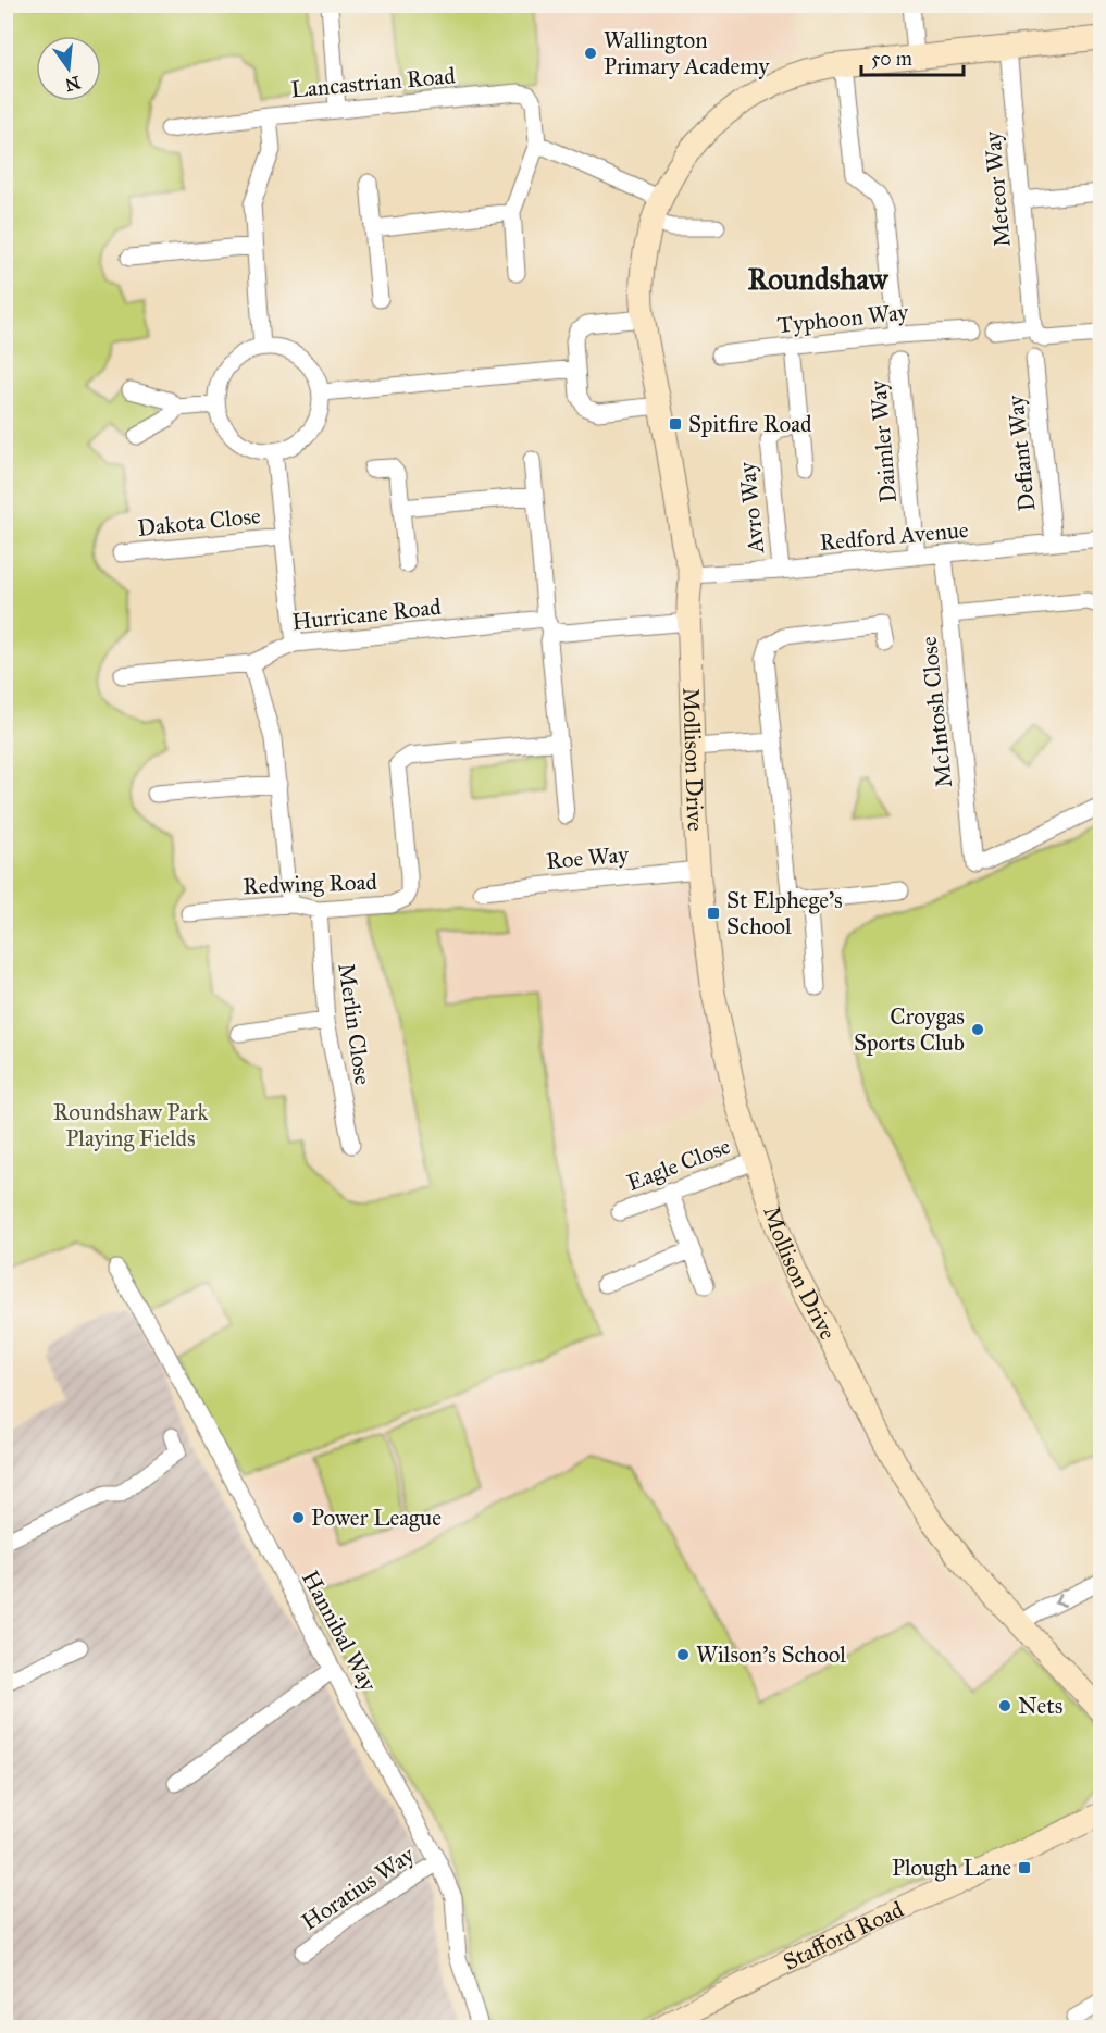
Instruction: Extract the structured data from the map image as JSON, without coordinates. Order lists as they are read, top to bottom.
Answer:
{
  "streets": {
    "main road": ["Mollison Drive", "Stafford Road"],
    "street": [
      "Lancastrian Road",
      "Meteor Way",
      "Typhoon Way",
      "Daimler Way",
      "Defiant Way",
      "Avro Way",
      "Dakota Close",
      "Redford Avenue",
      "Hurricane Road",
      "McIntosh Close",
      "Roe Way",
      "Redwing Road",
      "Merlin Close",
      "Eagle Close",
      "Hannibal Way",
      "Horatius Way"
    ]
  },
  "crossings": [
    ["Meteor Way", "Mollison Drive"],
    ["Daimler Way", "Redford Avenue"],
    ["Defiant Way", "Redford Avenue"],
    ["Avro Way", "Redford Avenue"],
    ["Redford Avenue", "McIntosh Close"],
    ["Redford Avenue", "Mollison Drive"],
    ["Hurricane Road", "Mollison Drive"],
    ["Mollison Drive", "Roe Way"],
    ["Mollison Drive", "Eagle Close"],
    ["Redwing Road", "Merlin Close"],
    ["Hannibal Way", "Horatius Way"]
  ],
  "districts": ["Roundshaw"],
  "parks": ["Roundshaw Park Playing Fields"],
  "places": {
    "other": [
      "Wallington Primary Academy",
      "Croygas Sports Club",
      "Power League",
      "Wilson's School",
      "Nets"
    ],
    "transit": ["Spitfire Road", "St Elphege's School", "Plough Lane"]
  },
  "scale_bar": "50 m",
  "north": "bottom"
}
